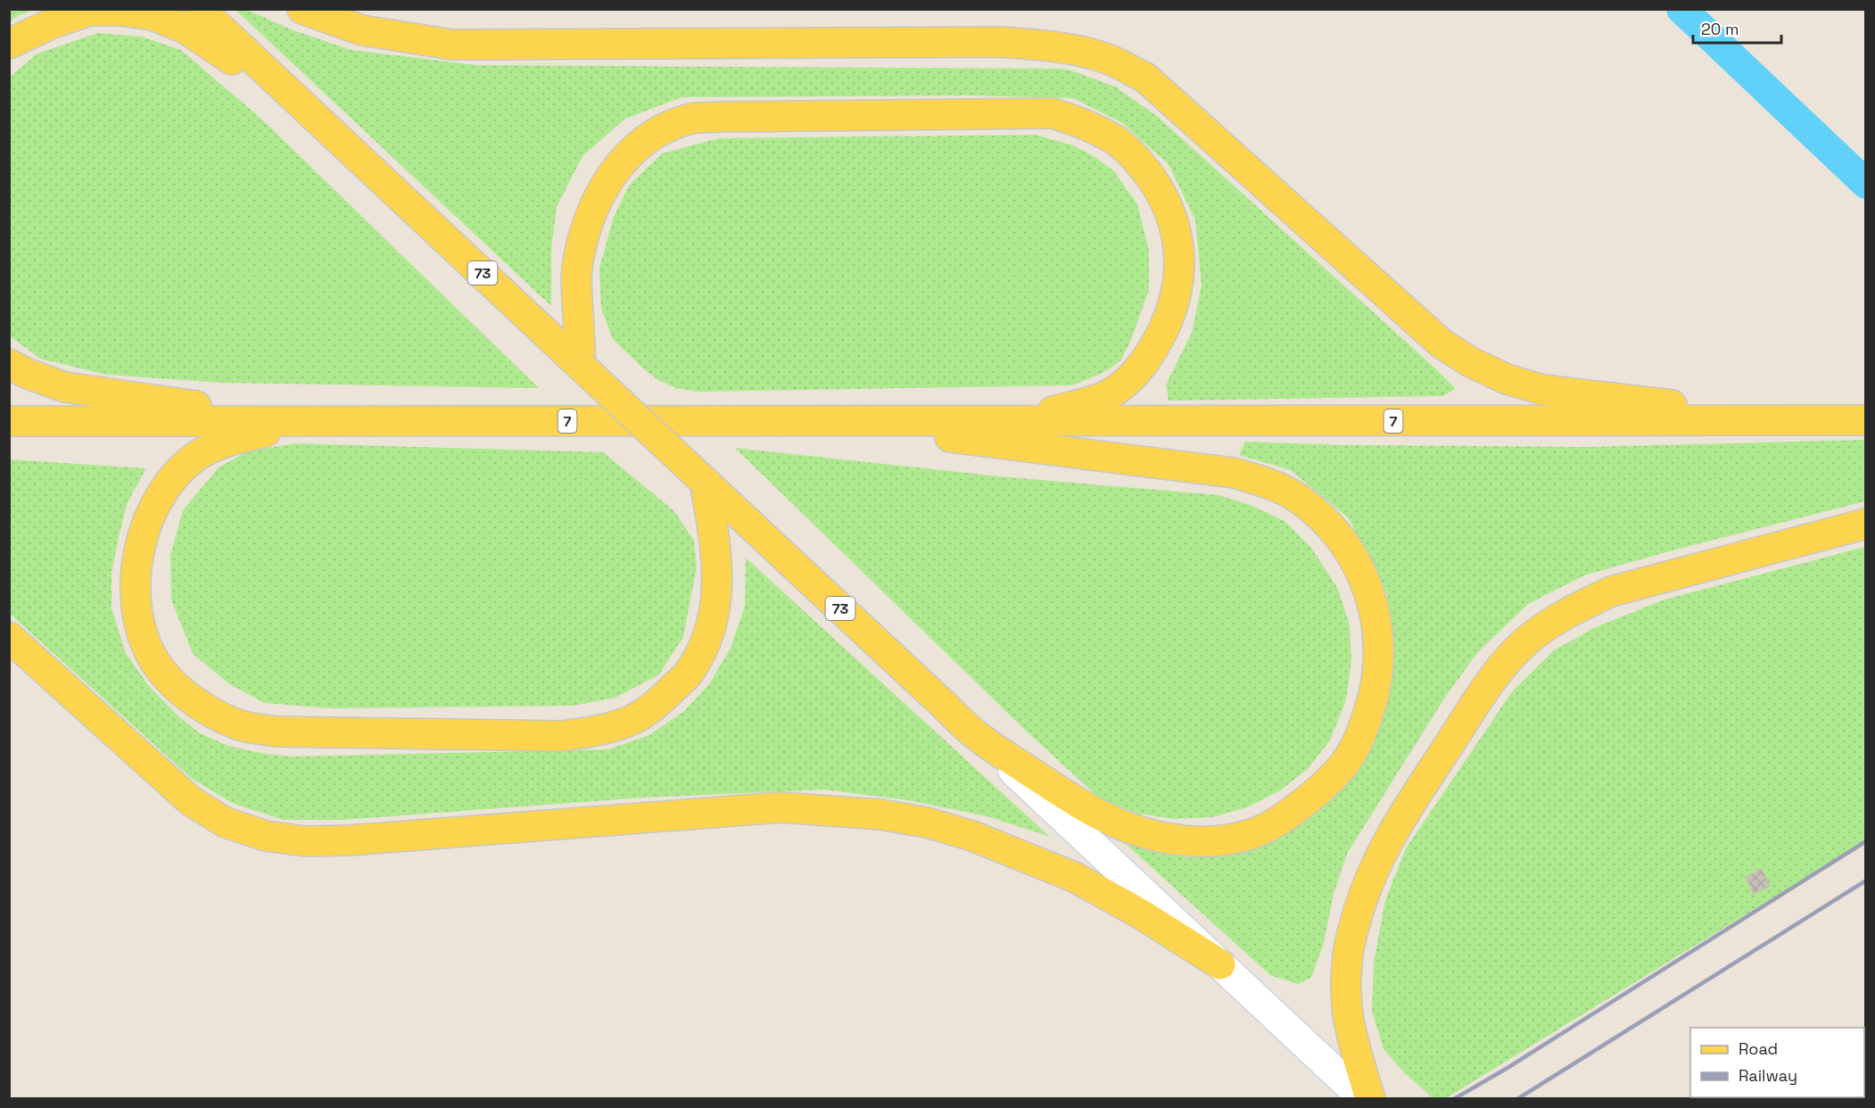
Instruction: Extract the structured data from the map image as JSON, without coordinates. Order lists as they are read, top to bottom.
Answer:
{
  "streets": {
    "main road": ["73", "7"]
  },
  "legend": ["Road", "Railway"],
  "scale_bar": "20 m"
}
